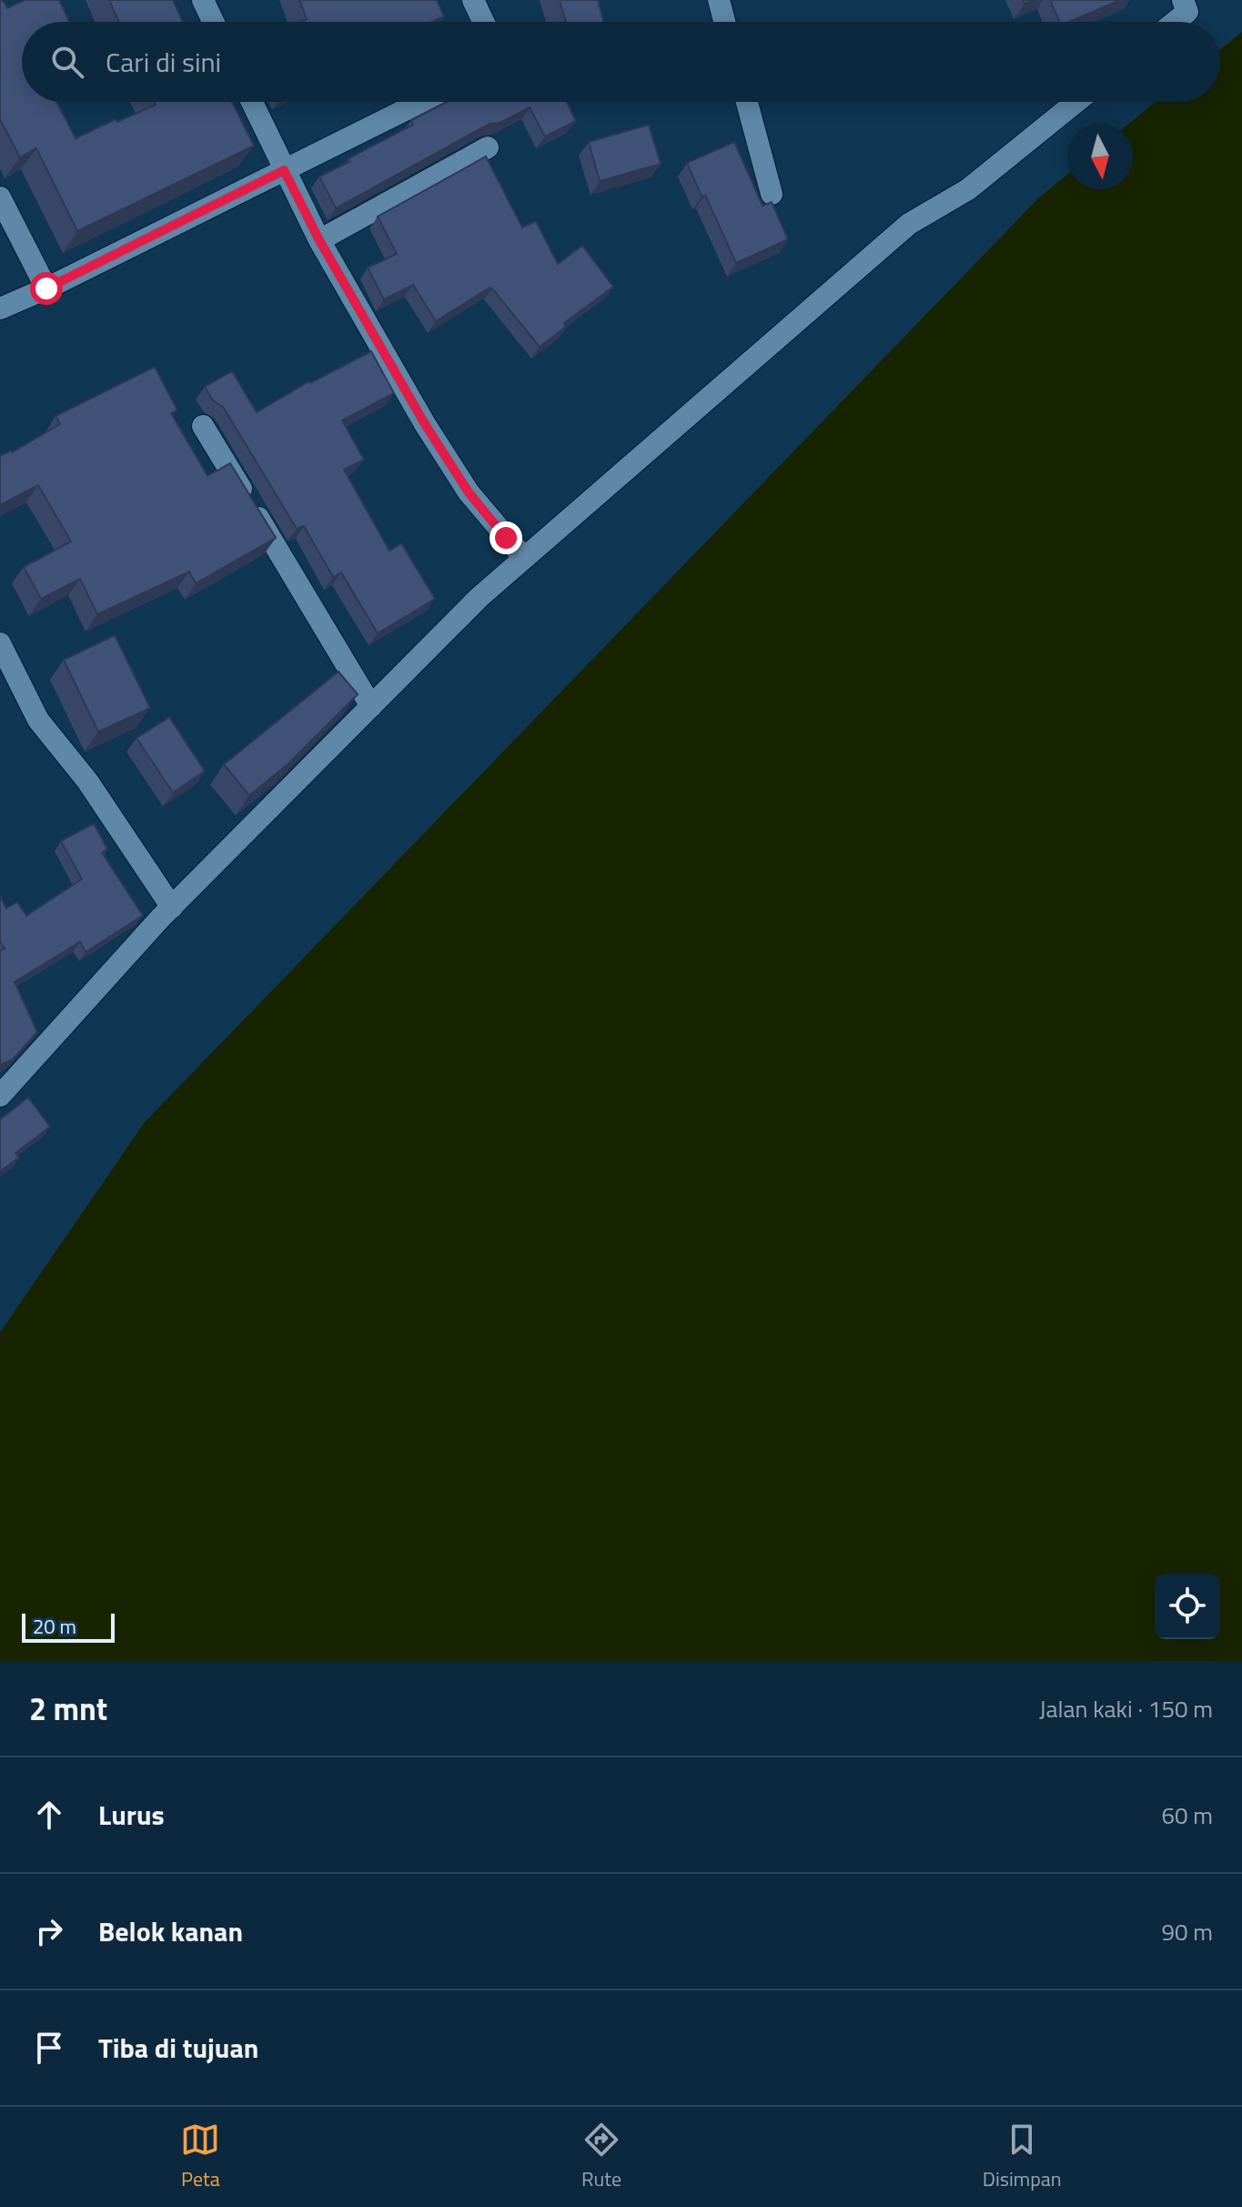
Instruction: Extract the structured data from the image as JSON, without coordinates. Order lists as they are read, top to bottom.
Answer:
{
  "scale_bar": "20 m",
  "north": "bottom",
  "page": {
    "search": "Cari di sini",
    "scale": "20 m",
    "heading": ["2 mnt", "Jalan kaki · 150 m"],
    "list": [
      ["Lurus", "60 m"],
      ["Belok kanan", "90 m"],
      "Tiba di tujuan"
    ],
    "nav": ["Peta", "Rute", "Disimpan"]
  }
}
